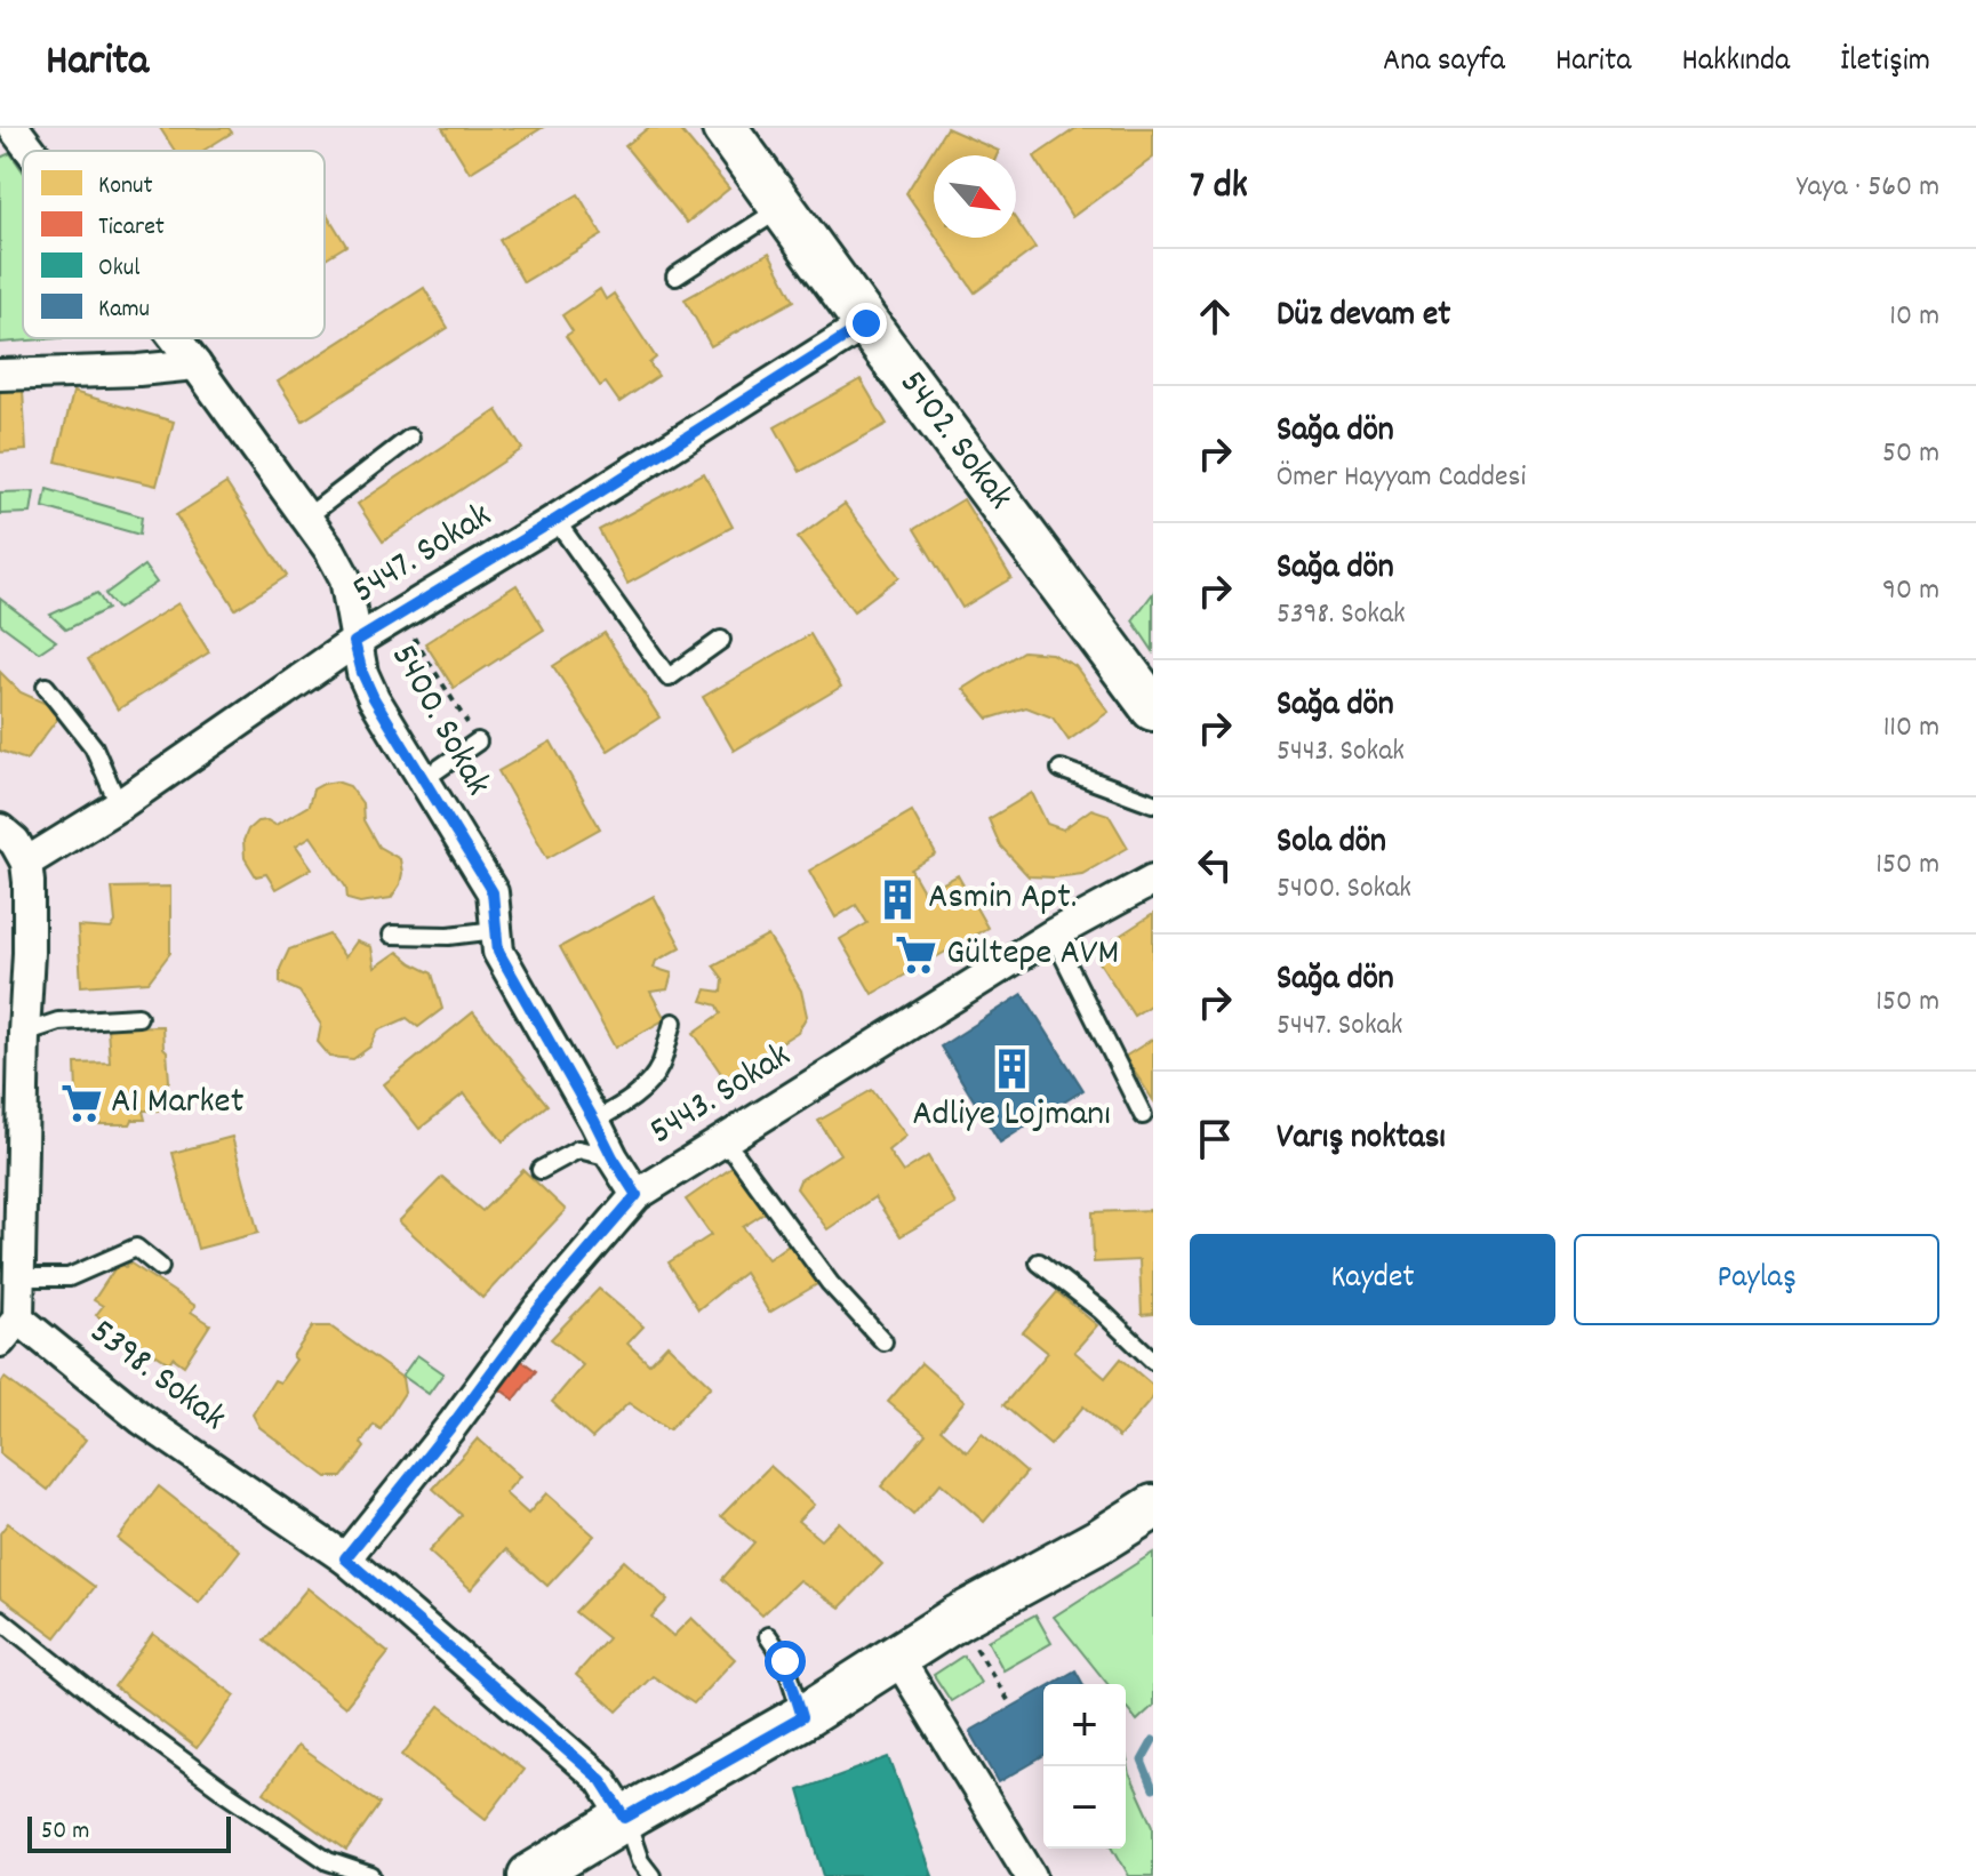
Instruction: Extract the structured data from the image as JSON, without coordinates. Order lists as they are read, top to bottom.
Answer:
{
  "streets": {
    "street": [
      "5402. Sokak",
      "5447. Sokak",
      "5400. Sokak",
      "5443. Sokak",
      "5398. Sokak"
    ]
  },
  "crossings": [
    ["5402. Sokak", "5447. Sokak"],
    ["5447. Sokak", "5400. Sokak"],
    ["5447. Sokak", "5398. Sokak"],
    ["5400. Sokak", "5443. Sokak"],
    ["5443. Sokak", "5398. Sokak"]
  ],
  "places": {
    "building": ["Asmin Apt.", "Adliye Lojmanı"],
    "supermarket": ["Gültepe AVM", "A1 Market"]
  },
  "legend": [
    "Konut",
    "Ticaret",
    "Okul",
    "Kamu"
  ],
  "scale_bar": "50 m",
  "north": "bottom right",
  "page": {
    "header": "Harita",
    "nav": [
      "Ana sayfa",
      "Harita",
      "Hakkında",
      "İletişim"
    ],
    "heading": ["7 dk", "Yaya · 560 m"],
    "list": [
      ["Düz devam et", "10 m"],
      ["Sağa dön", "Ömer Hayyam Caddesi", "50 m"],
      ["Sağa dön", "5398. Sokak", "90 m"],
      ["Sağa dön", "5443. Sokak", "110 m"],
      ["Sola dön", "5400. Sokak", "150 m"],
      ["Sağa dön", "5447. Sokak", "150 m"],
      "Varış noktası"
    ],
    "buttons": ["Kaydet", "Paylaş"],
    "map_buttons": ["+", "−"],
    "scale": "50 m"
  }
}
